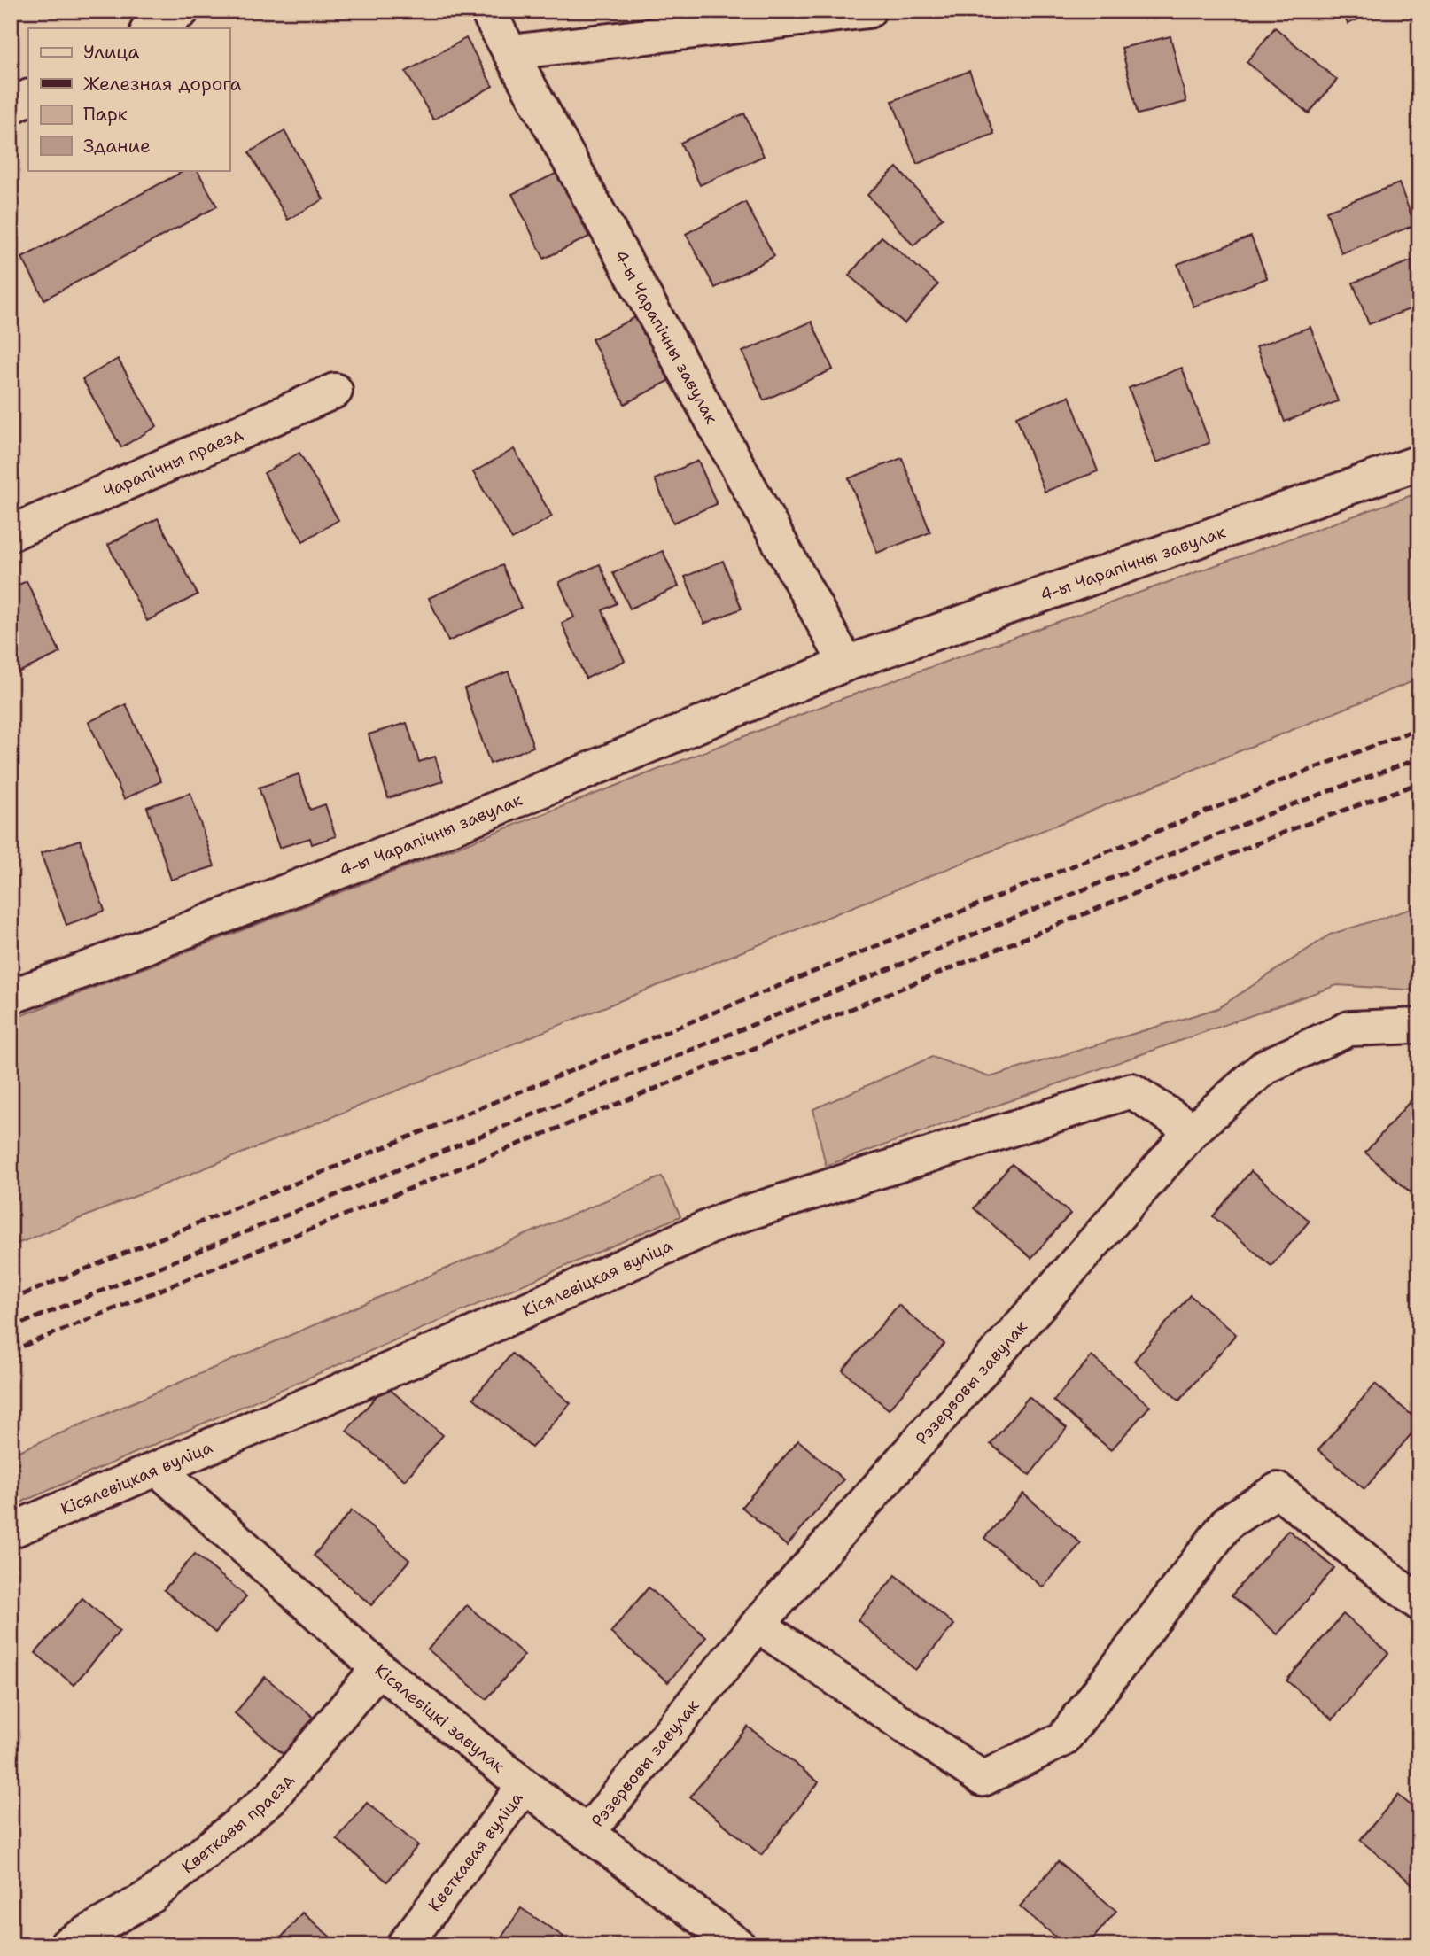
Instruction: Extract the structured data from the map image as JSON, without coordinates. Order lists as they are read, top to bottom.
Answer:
{
  "streets": {
    "street": [
      "4-ы Чарапічны завулак",
      "Чарапічны праезд",
      "Кісялевіцкая вуліца",
      "Рэзервовы завулак",
      "Кісялевіцкі завулак",
      "Кветкавы праезд",
      "Кветкавая вуліца"
    ]
  },
  "crossings": [
    ["Кісялевіцкая вуліца", "Рэзервовы завулак"],
    ["Кісялевіцкая вуліца", "Кісялевіцкі завулак"],
    ["Рэзервовы завулак", "Кісялевіцкі завулак"],
    ["Кісялевіцкі завулак", "Кветкавы праезд"],
    ["Кісялевіцкі завулак", "Кветкавая вуліца"]
  ],
  "legend": [
    "Улица",
    "Железная дорога",
    "Парк",
    "Здание"
  ]
}
